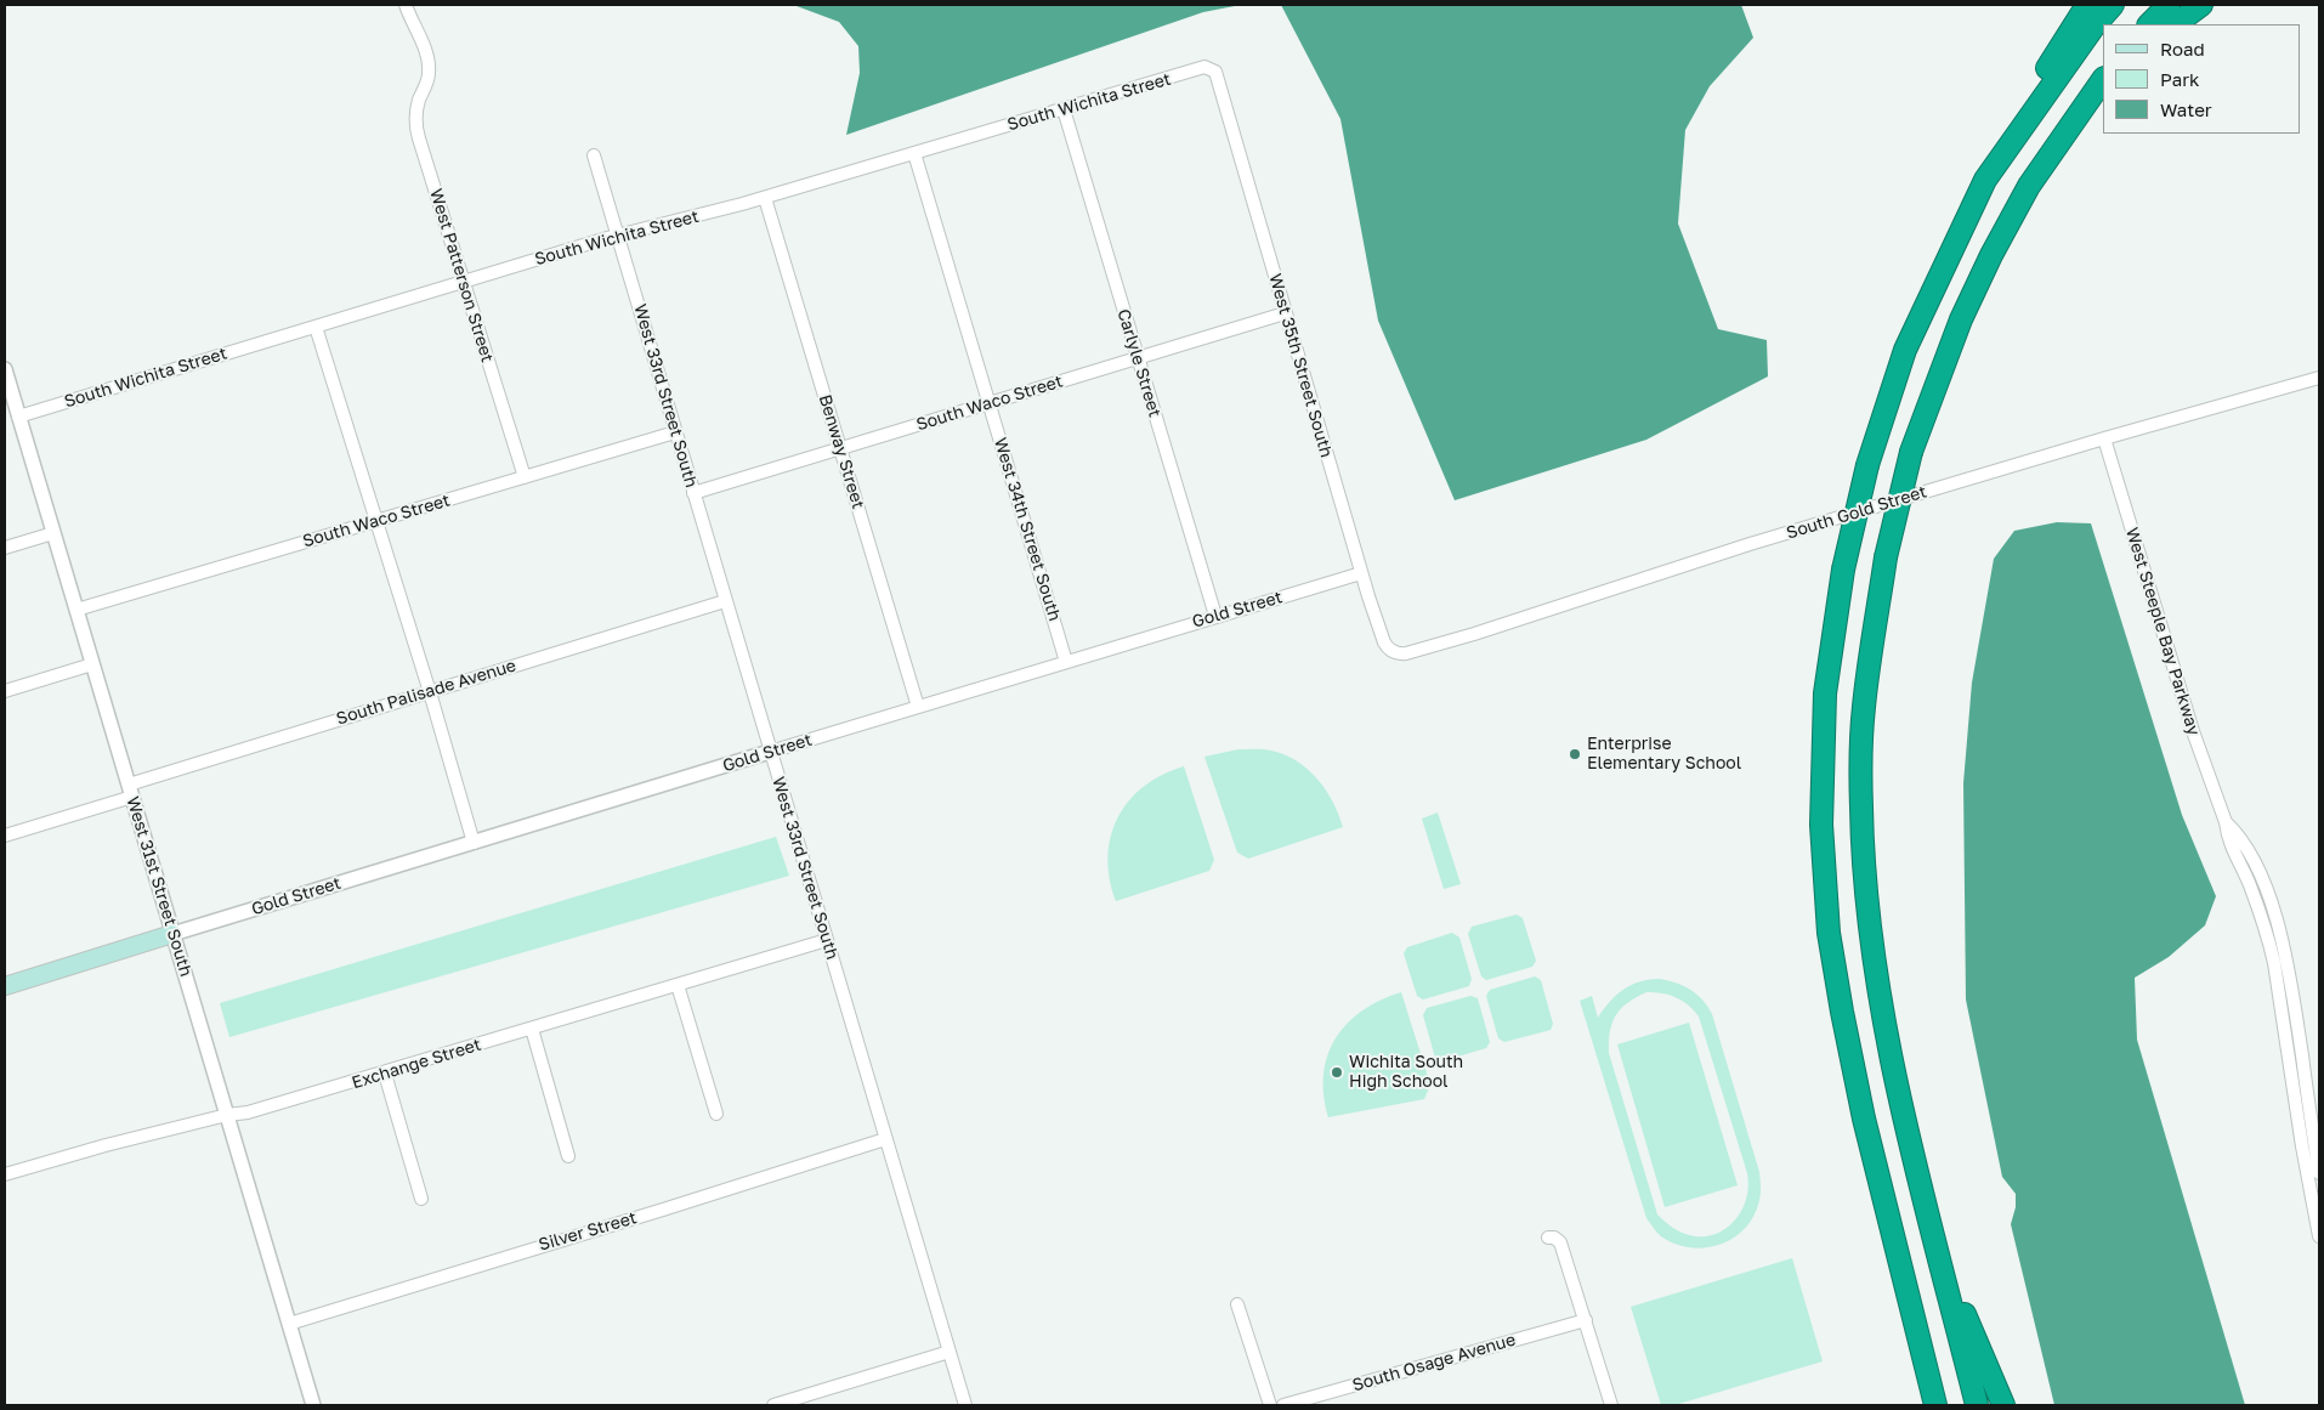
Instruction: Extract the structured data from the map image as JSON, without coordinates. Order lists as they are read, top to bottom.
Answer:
{
  "streets": {
    "street": [
      "South Wichita Street",
      "West Patterson Street",
      "Carlyle Street",
      "West 35th Street South",
      "West 33rd Street South",
      "South Waco Street",
      "Benway Street",
      "South Gold Street",
      "West 34th Street South",
      "Gold Street",
      "West Steeple Bay Parkway",
      "South Palisade Avenue",
      "West 31st Street South",
      "Exchange Street",
      "Silver Street",
      "South Osage Avenue"
    ]
  },
  "crossings": [
    ["South Wichita Street", "West Patterson Street"],
    ["South Wichita Street", "Carlyle Street"],
    ["South Wichita Street", "West 35th Street South"],
    ["South Wichita Street", "West 33rd Street South"],
    ["South Wichita Street", "Benway Street"],
    ["South Wichita Street", "West 34th Street South"],
    ["South Wichita Street", "West 31st Street South"],
    ["West Patterson Street", "South Waco Street"],
    ["Carlyle Street", "South Waco Street"],
    ["Carlyle Street", "Gold Street"],
    ["West 35th Street South", "South Waco Street"],
    ["West 35th Street South", "South Gold Street"],
    ["West 35th Street South", "Gold Street"],
    ["West 33rd Street South", "South Waco Street"],
    ["West 33rd Street South", "Gold Street"],
    ["West 33rd Street South", "South Palisade Avenue"],
    ["West 33rd Street South", "Exchange Street"],
    ["West 33rd Street South", "Silver Street"],
    ["South Waco Street", "Benway Street"],
    ["South Waco Street", "West 34th Street South"],
    ["South Waco Street", "West 31st Street South"],
    ["Benway Street", "Gold Street"],
    ["South Gold Street", "West Steeple Bay Parkway"],
    ["West 34th Street South", "Gold Street"],
    ["Gold Street", "West 31st Street South"],
    ["South Palisade Avenue", "West 31st Street South"],
    ["West 31st Street South", "Exchange Street"],
    ["West 31st Street South", "Silver Street"]
  ],
  "places": ["Enterprise Elementary School", "Wichita South High School"],
  "legend": ["Road", "Park", "Water"]
}
